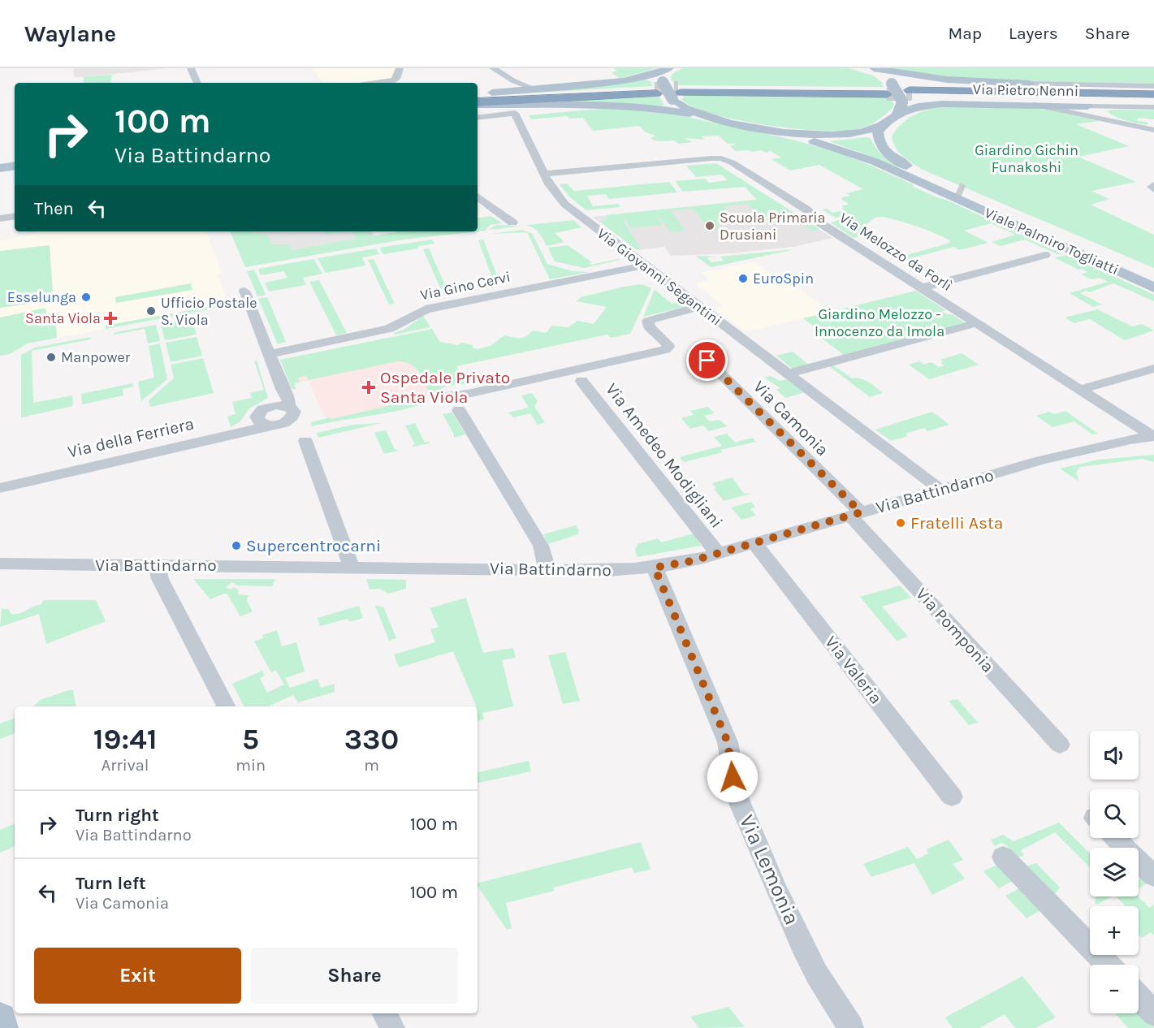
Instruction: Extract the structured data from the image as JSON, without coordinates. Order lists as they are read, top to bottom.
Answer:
{
  "streets": {
    "main road": ["Via Pietro Nenni", "Viale Palmiro Togliatti"],
    "street": [
      "Via Melozzo da Forlì",
      "Via Giovanni Segantini",
      "Via Gino Cervi",
      "Via Camonia",
      "Via della Ferriera",
      "Via Amedeo Modigliani",
      "Via Battindarno",
      "Via Pomponia",
      "Via Valeria",
      "Via Lemonia"
    ]
  },
  "crossings": [
    ["Via Melozzo da Forlì", "Via Giovanni Segantini"],
    ["Via Melozzo da Forlì", "Via Battindarno"],
    ["Via Giovanni Segantini", "Via Gino Cervi"],
    ["Via Giovanni Segantini", "Via Battindarno"],
    ["Via Camonia", "Via Battindarno"],
    ["Via Camonia", "Via Pomponia"],
    ["Via Amedeo Modigliani", "Via Battindarno"],
    ["Via Battindarno", "Via Pomponia"],
    ["Via Battindarno", "Via Valeria"],
    ["Via Battindarno", "Via Lemonia"]
  ],
  "parks": ["Giardino Gichin Funakoshi", "Giardino Melozzo - Innocenzo da Imola"],
  "places": {
    "other": [
      "Scuola Primaria Drusiani",
      "EuroSpin",
      "Esselunga",
      "Ufficio Postale S. Viola",
      "Manpower",
      "Fratelli Asta",
      "Supercentrocarni"
    ],
    "health": ["Santa Viola", "Ospedale Privato Santa Viola"]
  },
  "page": {
    "header": "Waylane",
    "nav": ["Map", "Layers", "Share"],
    "turn": ["100 m", "Via Battindarno"],
    "then": "Then",
    "eta": [
      "19:41",
      "Arrival",
      "5",
      "min",
      "330",
      "m"
    ],
    "map_buttons": ["+", "−"],
    "list": [
      {
        "name": "Turn right",
        "note": "Via Battindarno",
        "value": "100 m"
      },
      {
        "name": "Turn left",
        "note": "Via Camonia",
        "value": "100 m"
      }
    ],
    "buttons": ["Exit", "Share"]
  }
}
